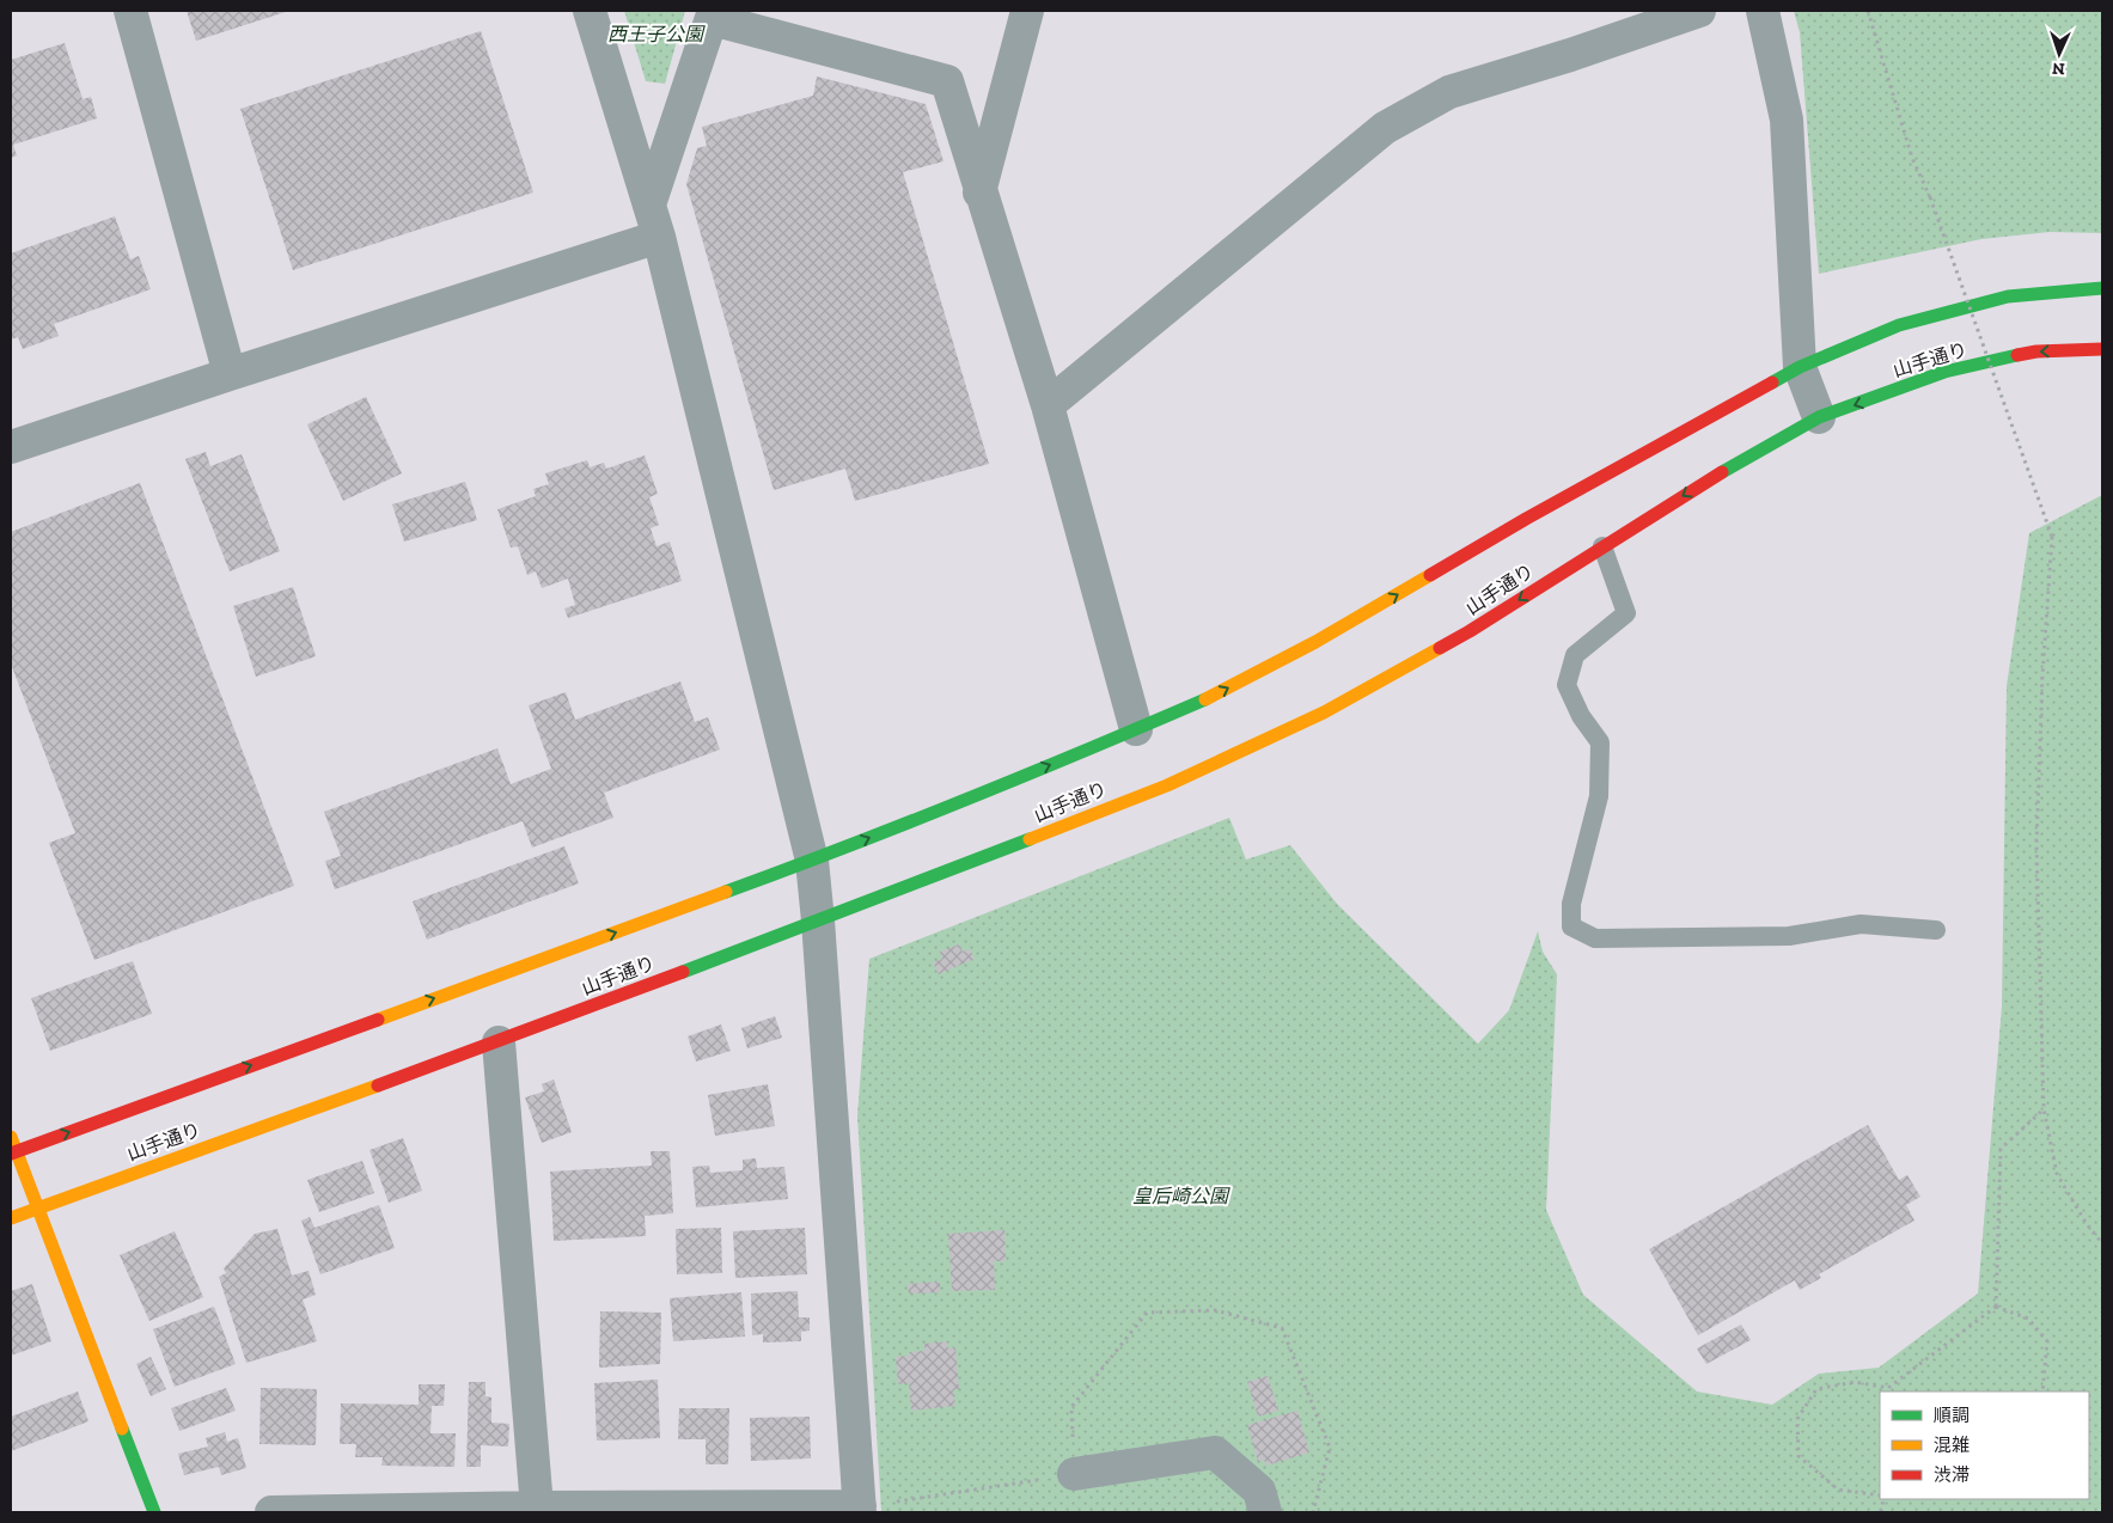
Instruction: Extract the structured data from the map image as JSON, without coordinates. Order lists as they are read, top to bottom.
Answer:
{
  "streets": {
    "street": ["山手通り"]
  },
  "parks": ["西王子公園", "皇后崎公園"],
  "legend": ["順調", "混雑", "渋滞"],
  "north": "bottom"
}
